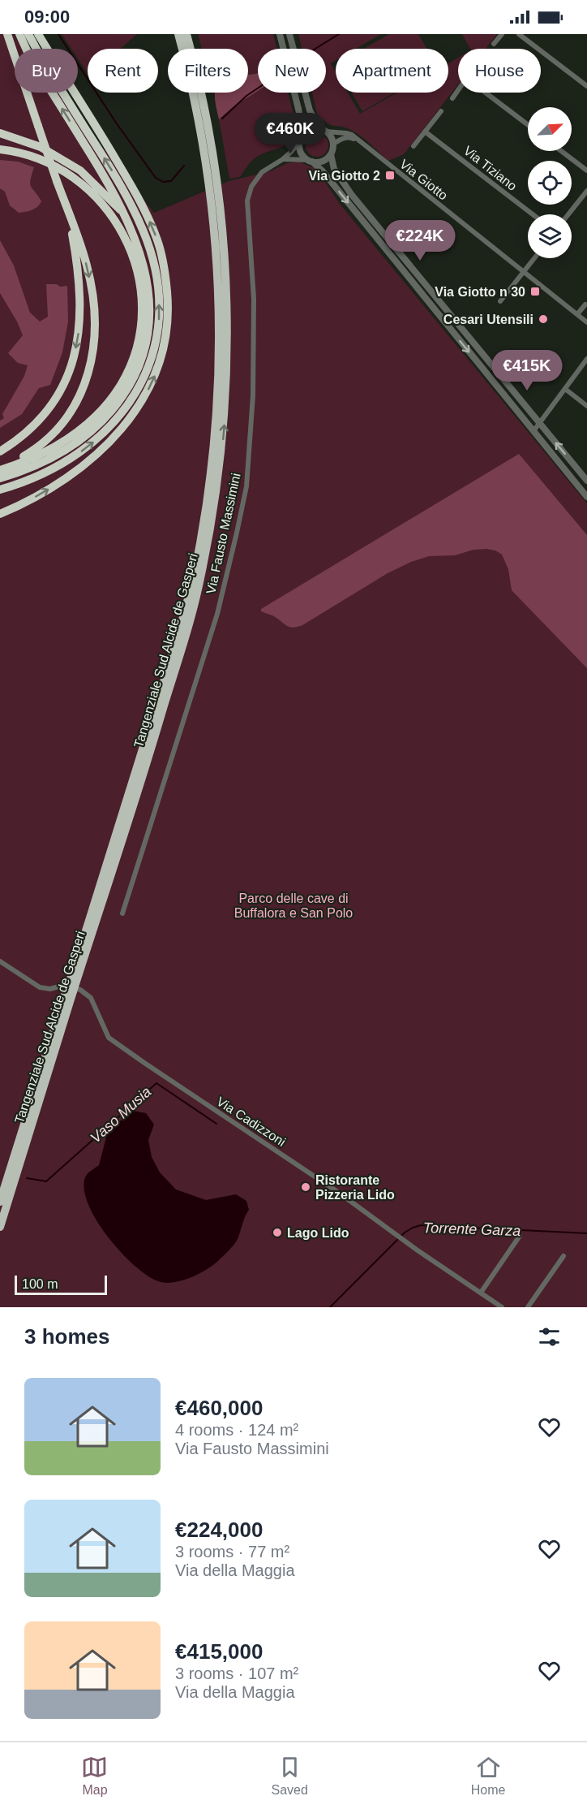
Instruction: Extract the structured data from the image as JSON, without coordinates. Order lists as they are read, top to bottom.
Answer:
{
  "streets": {
    "highway": ["Tangenziale Sud Alcide de Gasperi"],
    "street": [
      "Via Tiziano",
      "Via Giotto",
      "Via Fausto Massimini",
      "Via Cadizzoni"
    ]
  },
  "crossings": [
    ["Via Giotto", "Via Fausto Massimini"]
  ],
  "water": ["Vaso Musia", "Torrente Garza"],
  "parks": ["Parco delle cave di Buffalora e San Polo"],
  "places": {
    "transit": ["Via Giotto 2", "Via Giotto n 30"],
    "other": ["Cesari Utensili", "Ristorante Pizzeria Lido", "Lago Lido"]
  },
  "scale_bar": "100 m",
  "north": "top right",
  "page": {
    "status": "09:00",
    "chip": [
      "Buy",
      "Rent",
      "Filters",
      "New",
      "Apartment",
      "House"
    ],
    "price": ["€460K", "€224K", "€415K"],
    "scale": "100 m",
    "heading": "3 homes",
    "list": [
      {
        "name": "€460,000",
        "note": "4 rooms · 124 m² · Via Fausto Massimini"
      },
      {
        "name": "€224,000",
        "note": "3 rooms · 77 m² · Via della Maggia"
      },
      {
        "name": "€415,000",
        "note": "3 rooms · 107 m² · Via della Maggia"
      }
    ],
    "tabs": ["Map", "Saved", "Home"]
  }
}
